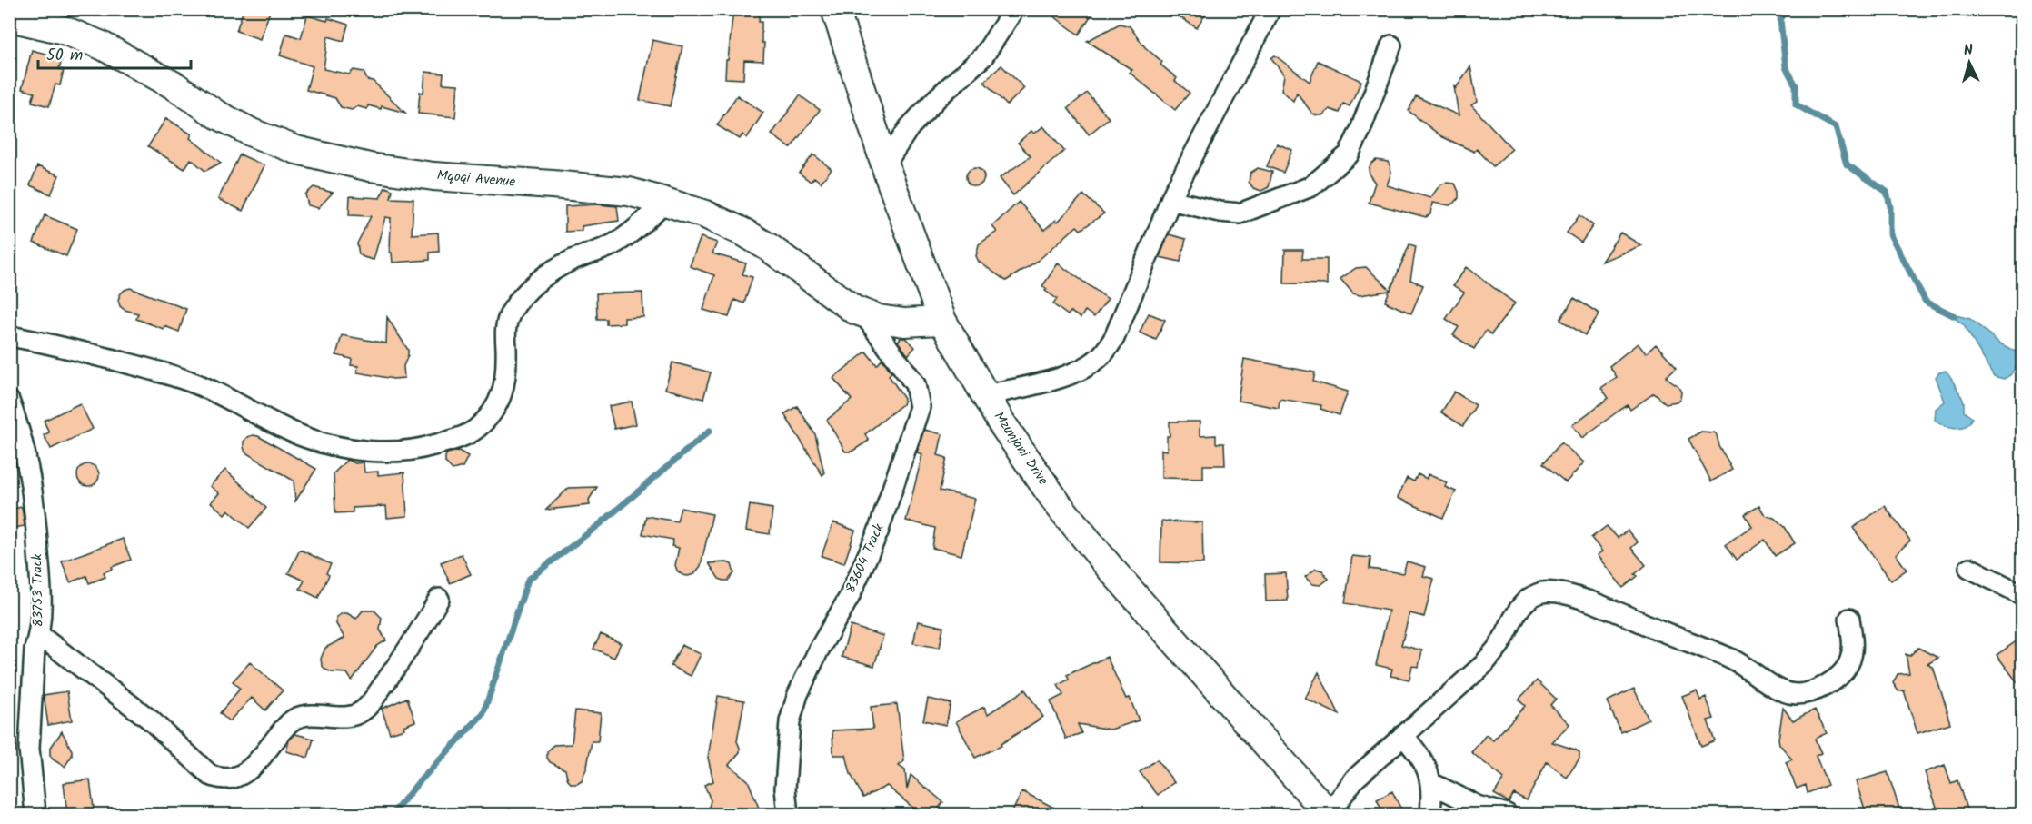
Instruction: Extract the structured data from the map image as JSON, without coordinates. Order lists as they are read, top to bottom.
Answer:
{
  "streets": {
    "street": [
      "Mqoqi Avenue",
      "Mzunjani Drive",
      "83604 Track",
      "83753 Track"
    ]
  },
  "crossings": [
    ["Mqoqi Avenue", "Mzunjani Drive"],
    ["Mqoqi Avenue", "83604 Track"]
  ],
  "scale_bar": "50 m",
  "north": "top"
}
